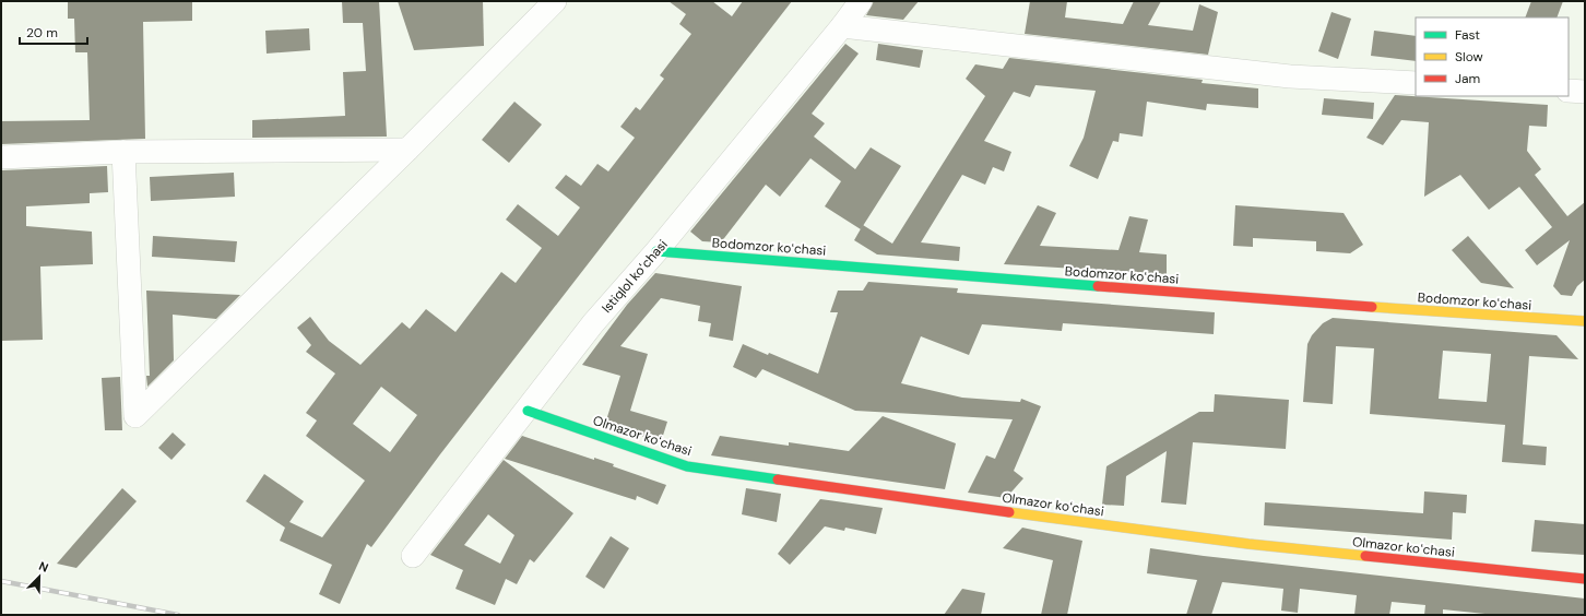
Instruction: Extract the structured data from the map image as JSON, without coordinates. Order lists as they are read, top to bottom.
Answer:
{
  "streets": {
    "street": ["Bodomzor koʻchasi", "Istiqlol koʻchasi", "Olmazor koʻchasi"]
  },
  "crossings": [
    ["Bodomzor koʻchasi", "Istiqlol koʻchasi"],
    ["Istiqlol koʻchasi", "Olmazor koʻchasi"]
  ],
  "legend": ["Fast", "Slow", "Jam"],
  "scale_bar": "20 m",
  "north": "top right"
}
